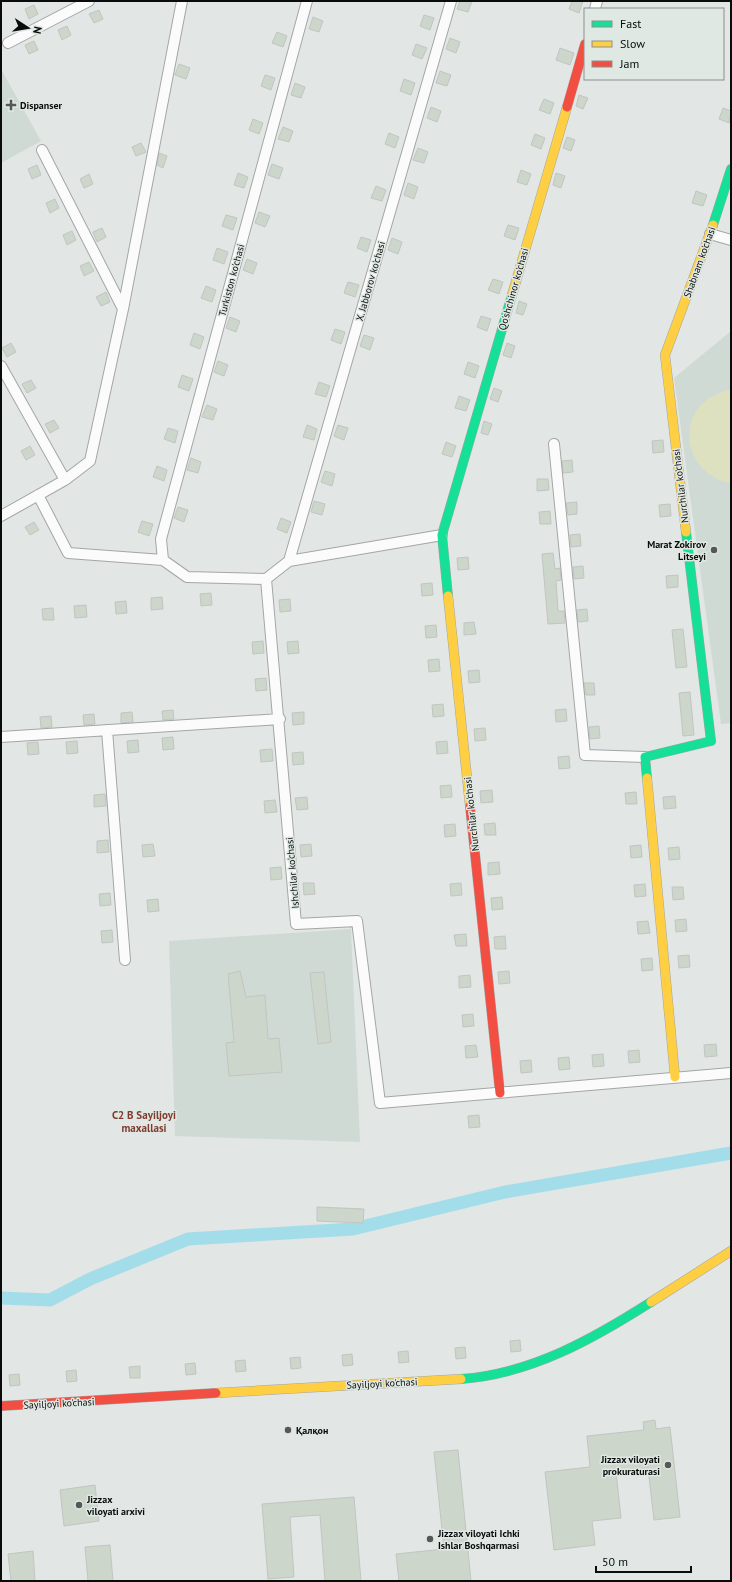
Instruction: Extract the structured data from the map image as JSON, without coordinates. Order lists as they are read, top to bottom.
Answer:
{
  "streets": {
    "street": [
      "Shabnam ko'chasi",
      "Turkiston ko'chasi",
      "X. Jabborov ko'chasi",
      "Qo'shchinor ko'chasi",
      "Nurchilar ko'chasi",
      "Ishchilar ko'chasi",
      "Sayiljoyi ko'chasi"
    ]
  },
  "crossings": [
    ["Shabnam ko'chasi", "Nurchilar ko'chasi"],
    ["Qo'shchinor ko'chasi", "Nurchilar ko'chasi"],
    ["Nurchilar ko'chasi", "Ishchilar ko'chasi"]
  ],
  "districts": ["C2 B Sayiljoyi maxallasi"],
  "places": {
    "health": ["Dispanser"],
    "other": [
      "Marat Zokirov Litseyi",
      "Қалқон",
      "Jizzax viloyati prokuraturasi",
      "Jizzax viloyati arxivi",
      "Jizzax viloyati Ichki Ishlar Boshqarmasi"
    ]
  },
  "legend": ["Fast", "Slow", "Jam"],
  "scale_bar": "50 m",
  "north": "right"
}
